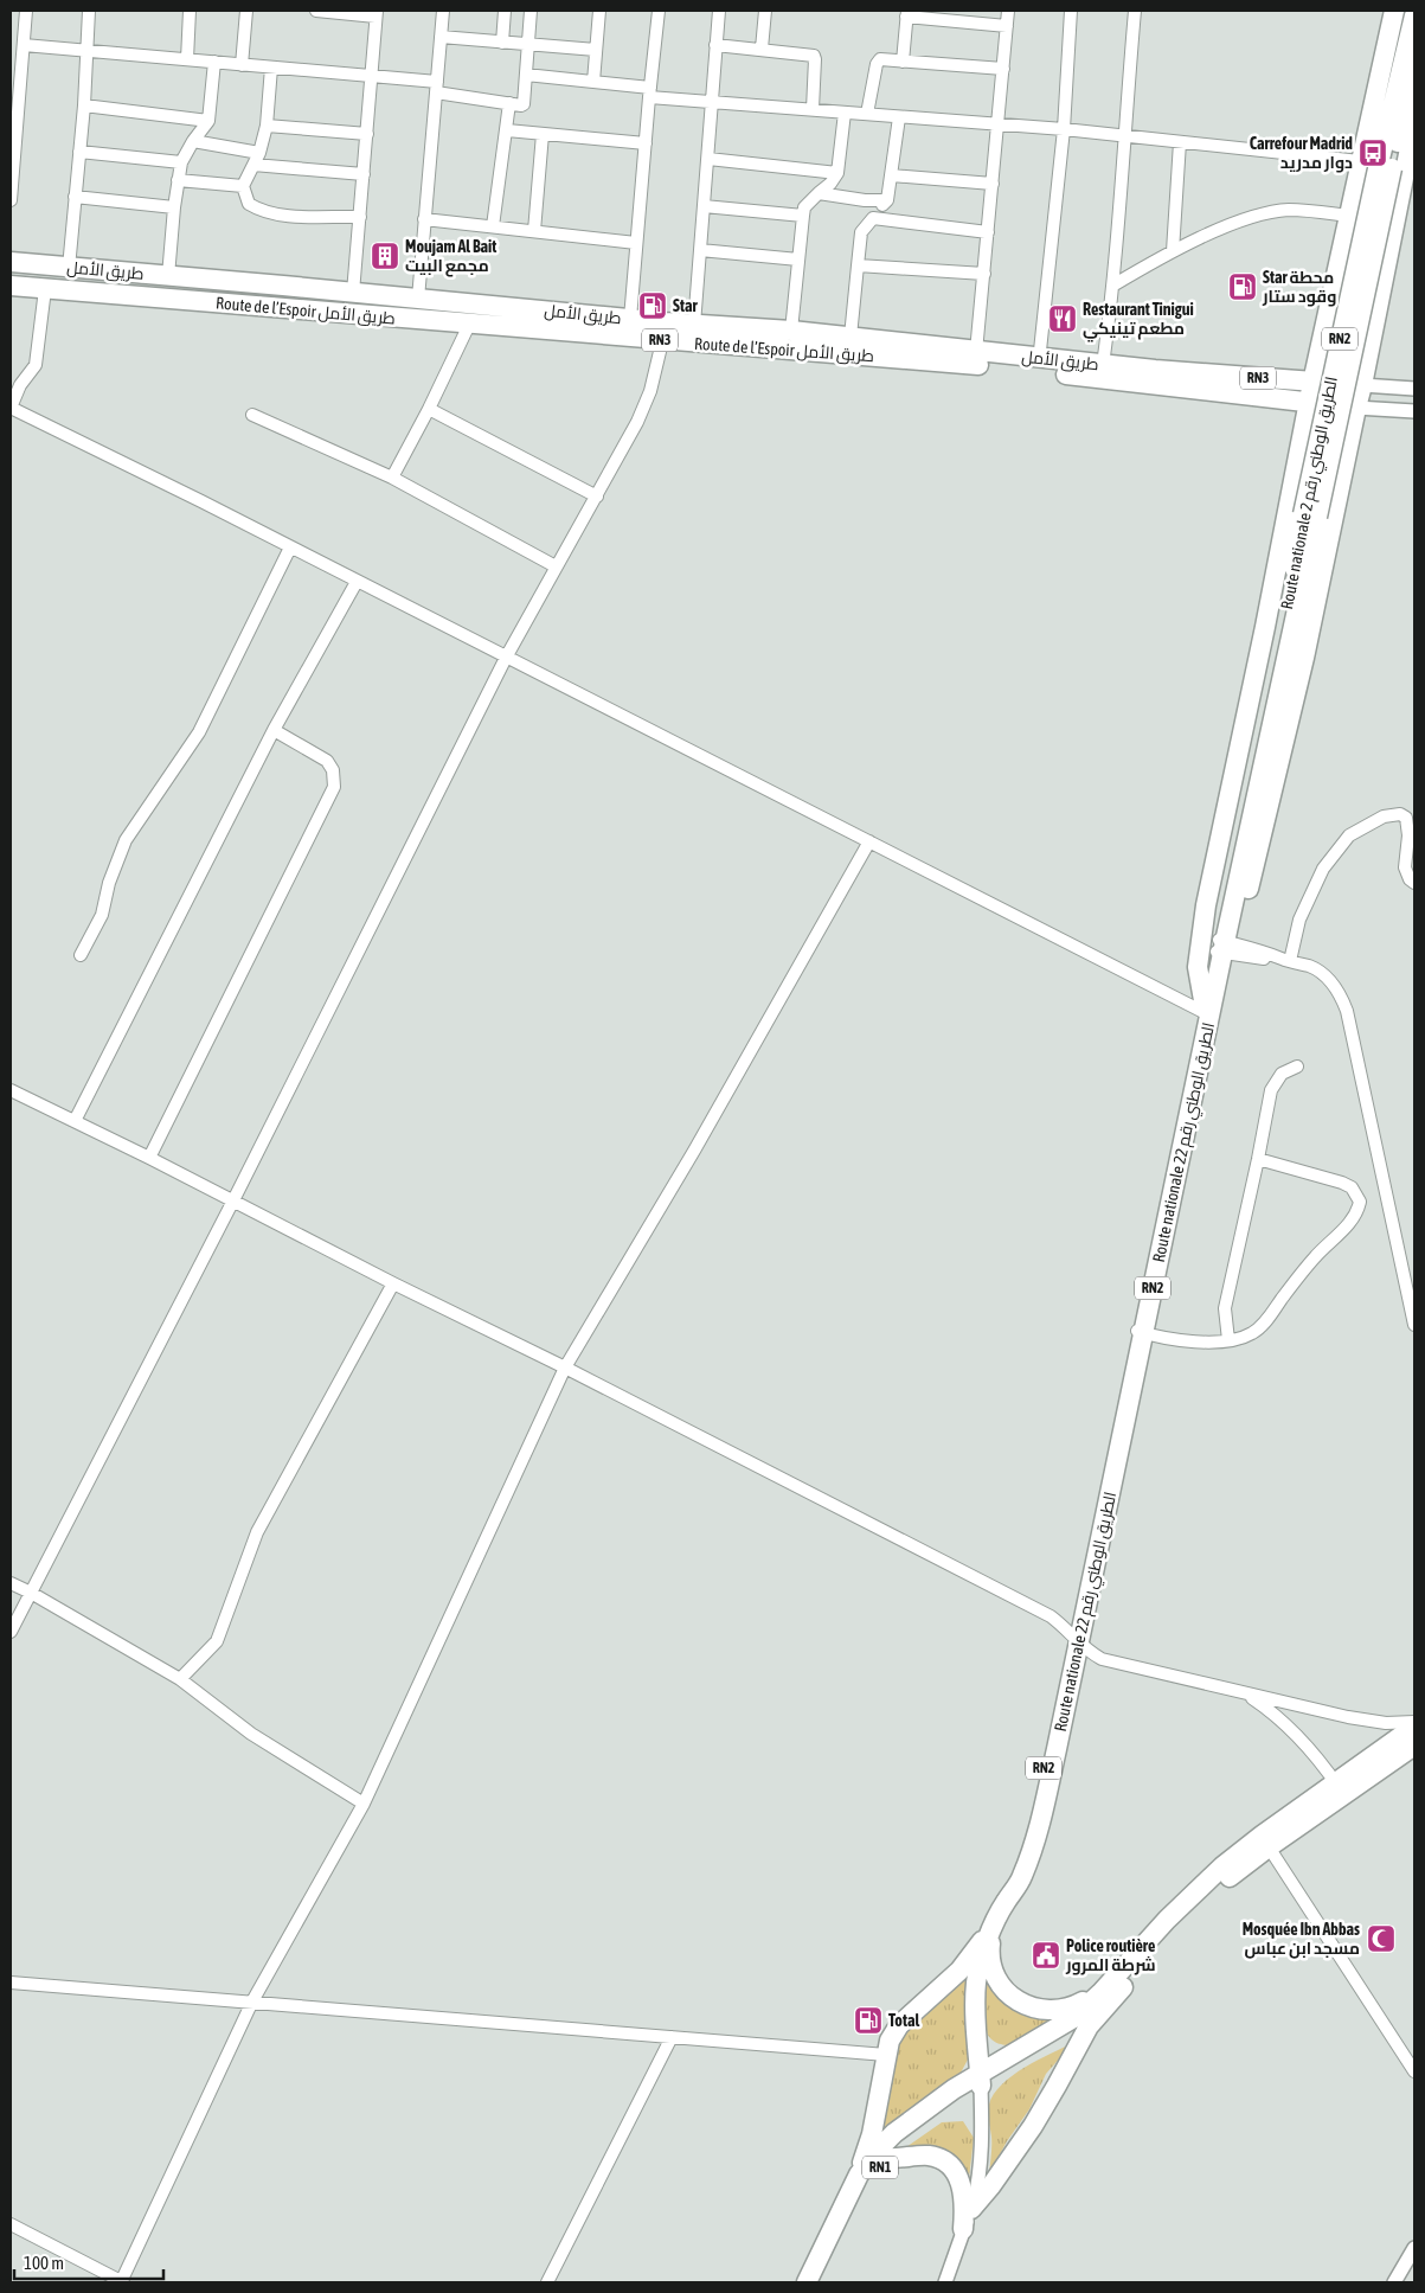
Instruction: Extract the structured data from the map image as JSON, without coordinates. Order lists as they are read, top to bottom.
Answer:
{
  "streets": {
    "highway": [
      "طريق الأمل",
      "Route de l’Espoir طريق الأمل",
      "RN2",
      "RN3",
      "Route nationale الطريق الوطني رقم 2",
      "Route nationale 22 الطريق الوطني رقم",
      "RN1"
    ]
  },
  "crossings": [
    ["طريق الأمل", "Route de l’Espoir طريق الأمل"],
    ["طريق الأمل", "RN3"],
    ["RN2", "Route nationale الطريق الوطني رقم 2"],
    ["RN2", "Route nationale 22 الطريق الوطني رقم"],
    ["RN2", "RN1"],
    ["Route nationale الطريق الوطني رقم 2", "Route nationale 22 الطريق الوطني رقم"]
  ],
  "places": {
    "bus stop": ["Carrefour Madrid دوار مدريد"],
    "building": ["Moujam Al Bait مجمع البيت"],
    "fuel station": ["Star محطة وقود ستار", "Star", "Total"],
    "restaurant": ["Restaurant Tinigui مطعم تينيكي"],
    "mosque": ["Mosquée Ibn Abbas مسجد ابن عباس"],
    "public building": ["Police routière شرطة المرور"]
  },
  "scale_bar": "100 m"
}
